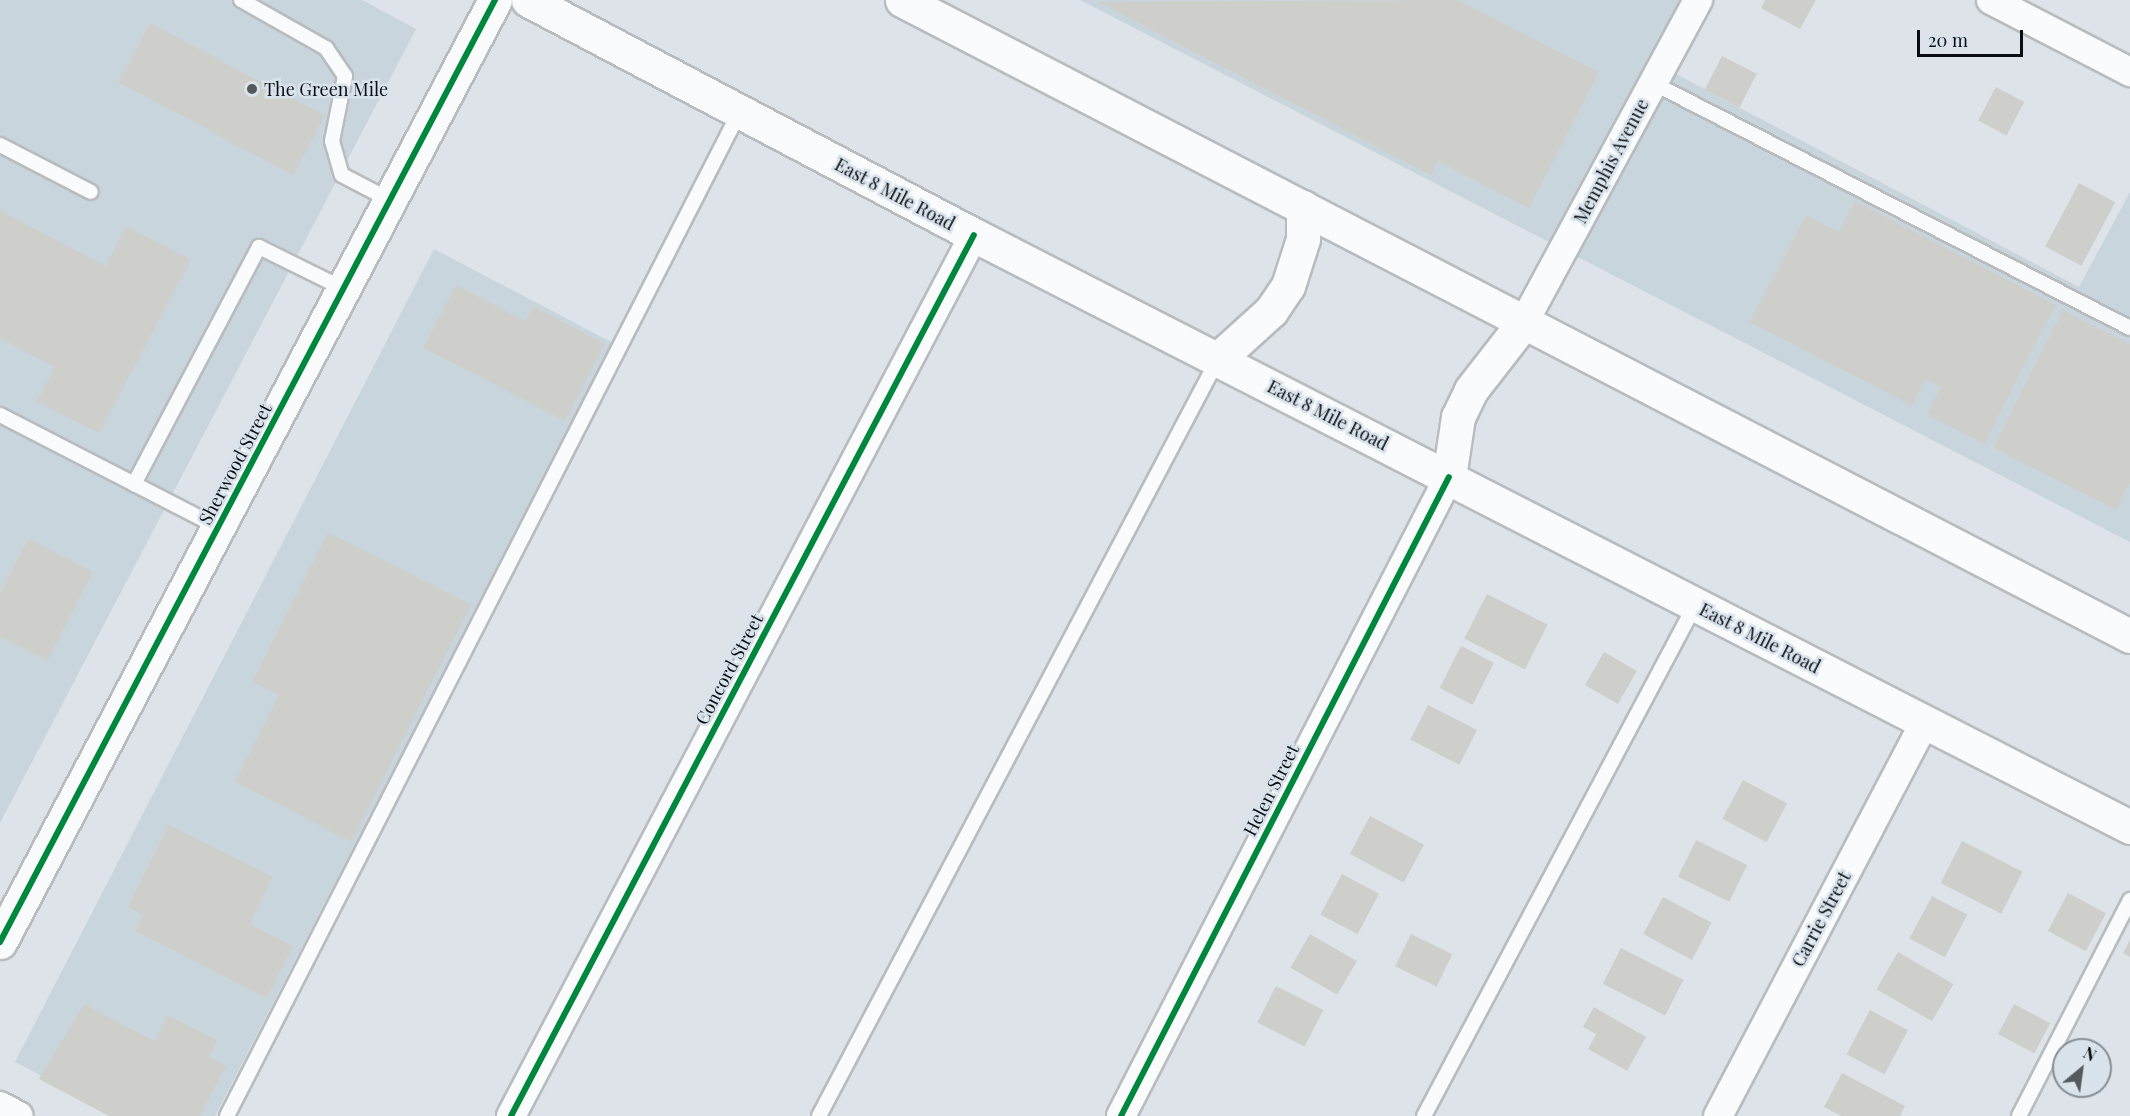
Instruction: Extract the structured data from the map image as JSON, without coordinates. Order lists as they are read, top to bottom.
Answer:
{
  "streets": {
    "main road": ["East 8 Mile Road", "Sherwood Street"],
    "street": [
      "Memphis Avenue",
      "Concord Street",
      "Helen Street",
      "Carrie Street"
    ]
  },
  "crossings": [
    ["East 8 Mile Road", "Concord Street"],
    ["East 8 Mile Road", "Helen Street"],
    ["East 8 Mile Road", "Carrie Street"]
  ],
  "places": ["The Green Mile"],
  "scale_bar": "20 m",
  "north": "top right"
}
